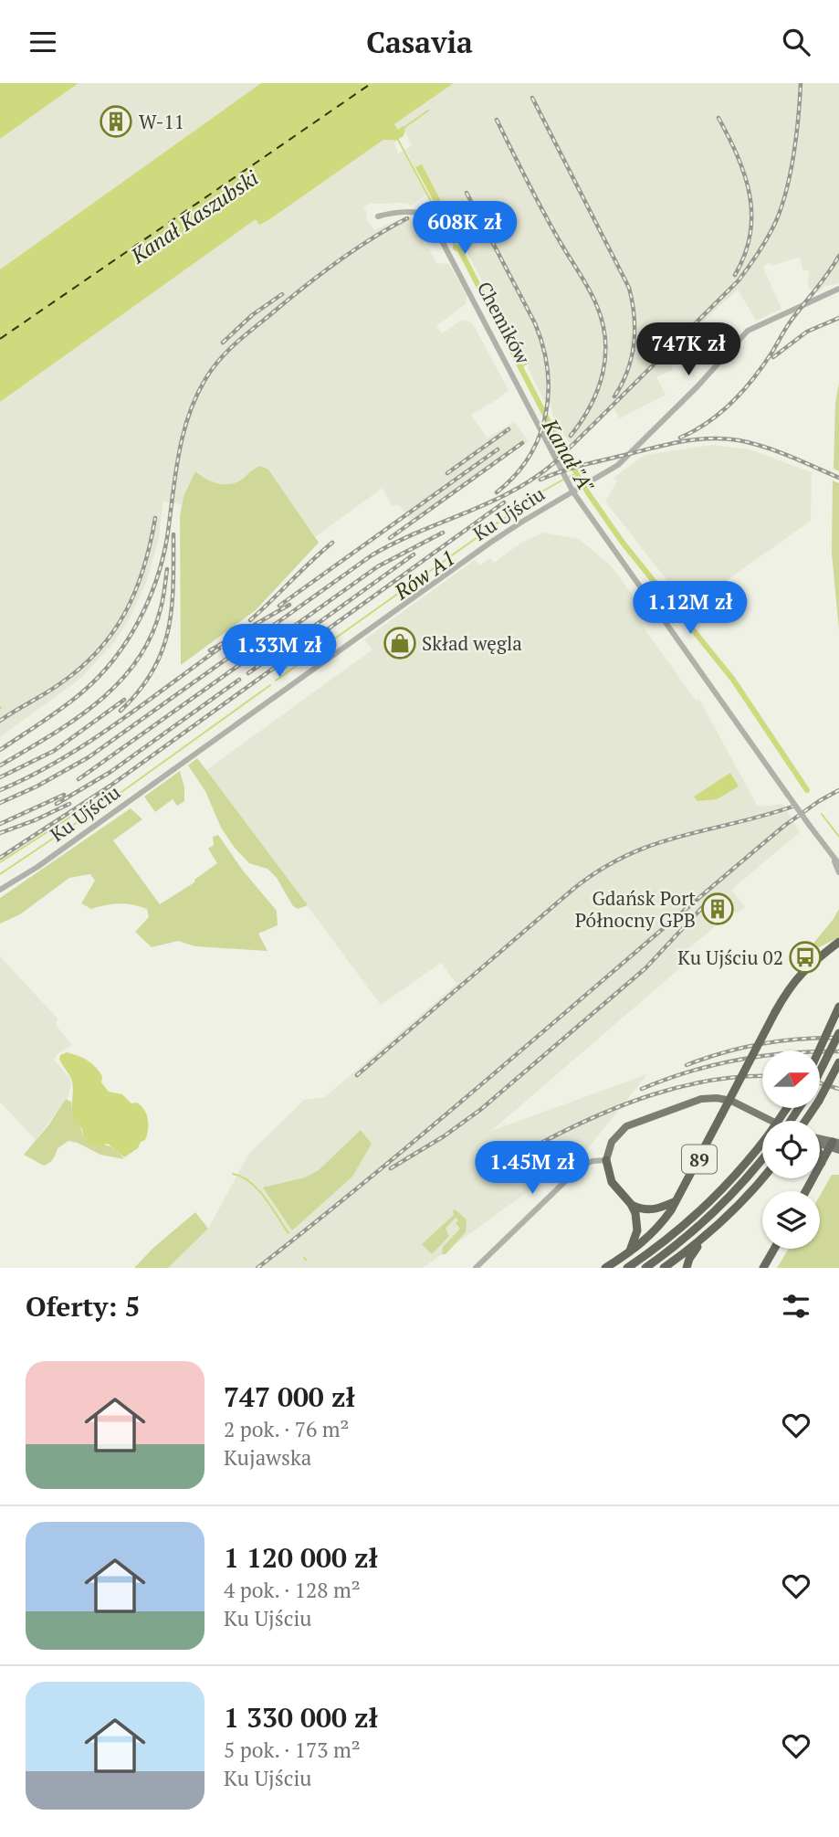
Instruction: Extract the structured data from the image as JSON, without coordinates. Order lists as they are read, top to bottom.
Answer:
{
  "streets": {
    "highway": ["89"],
    "street": ["Chemików", "Ku Ujściu"]
  },
  "crossings": [
    ["Chemików", "Ku Ujściu"]
  ],
  "water": ["Kanał Kaszubski", "Kanał \"A\"", "Rów A1"],
  "places": {
    "building": ["W-11", "Gdańsk Port Północny GPB"],
    "shop": ["Skład węgla"],
    "bus stop": ["Ku Ujściu 02"]
  },
  "north": "right",
  "page": {
    "header": "Casavia",
    "price": [
      "608K zł",
      "747K zł",
      "1.12M zł",
      "1.33M zł",
      "1.45M zł"
    ],
    "heading": "Oferty: 5",
    "list": [
      {
        "name": "747 000 zł",
        "note": "2 pok. · 76 m² · Kujawska"
      },
      {
        "name": "1 120 000 zł",
        "note": "4 pok. · 128 m² · Ku Ujściu"
      },
      {
        "name": "1 330 000 zł",
        "note": "5 pok. · 173 m² · Ku Ujściu"
      }
    ]
  }
}
